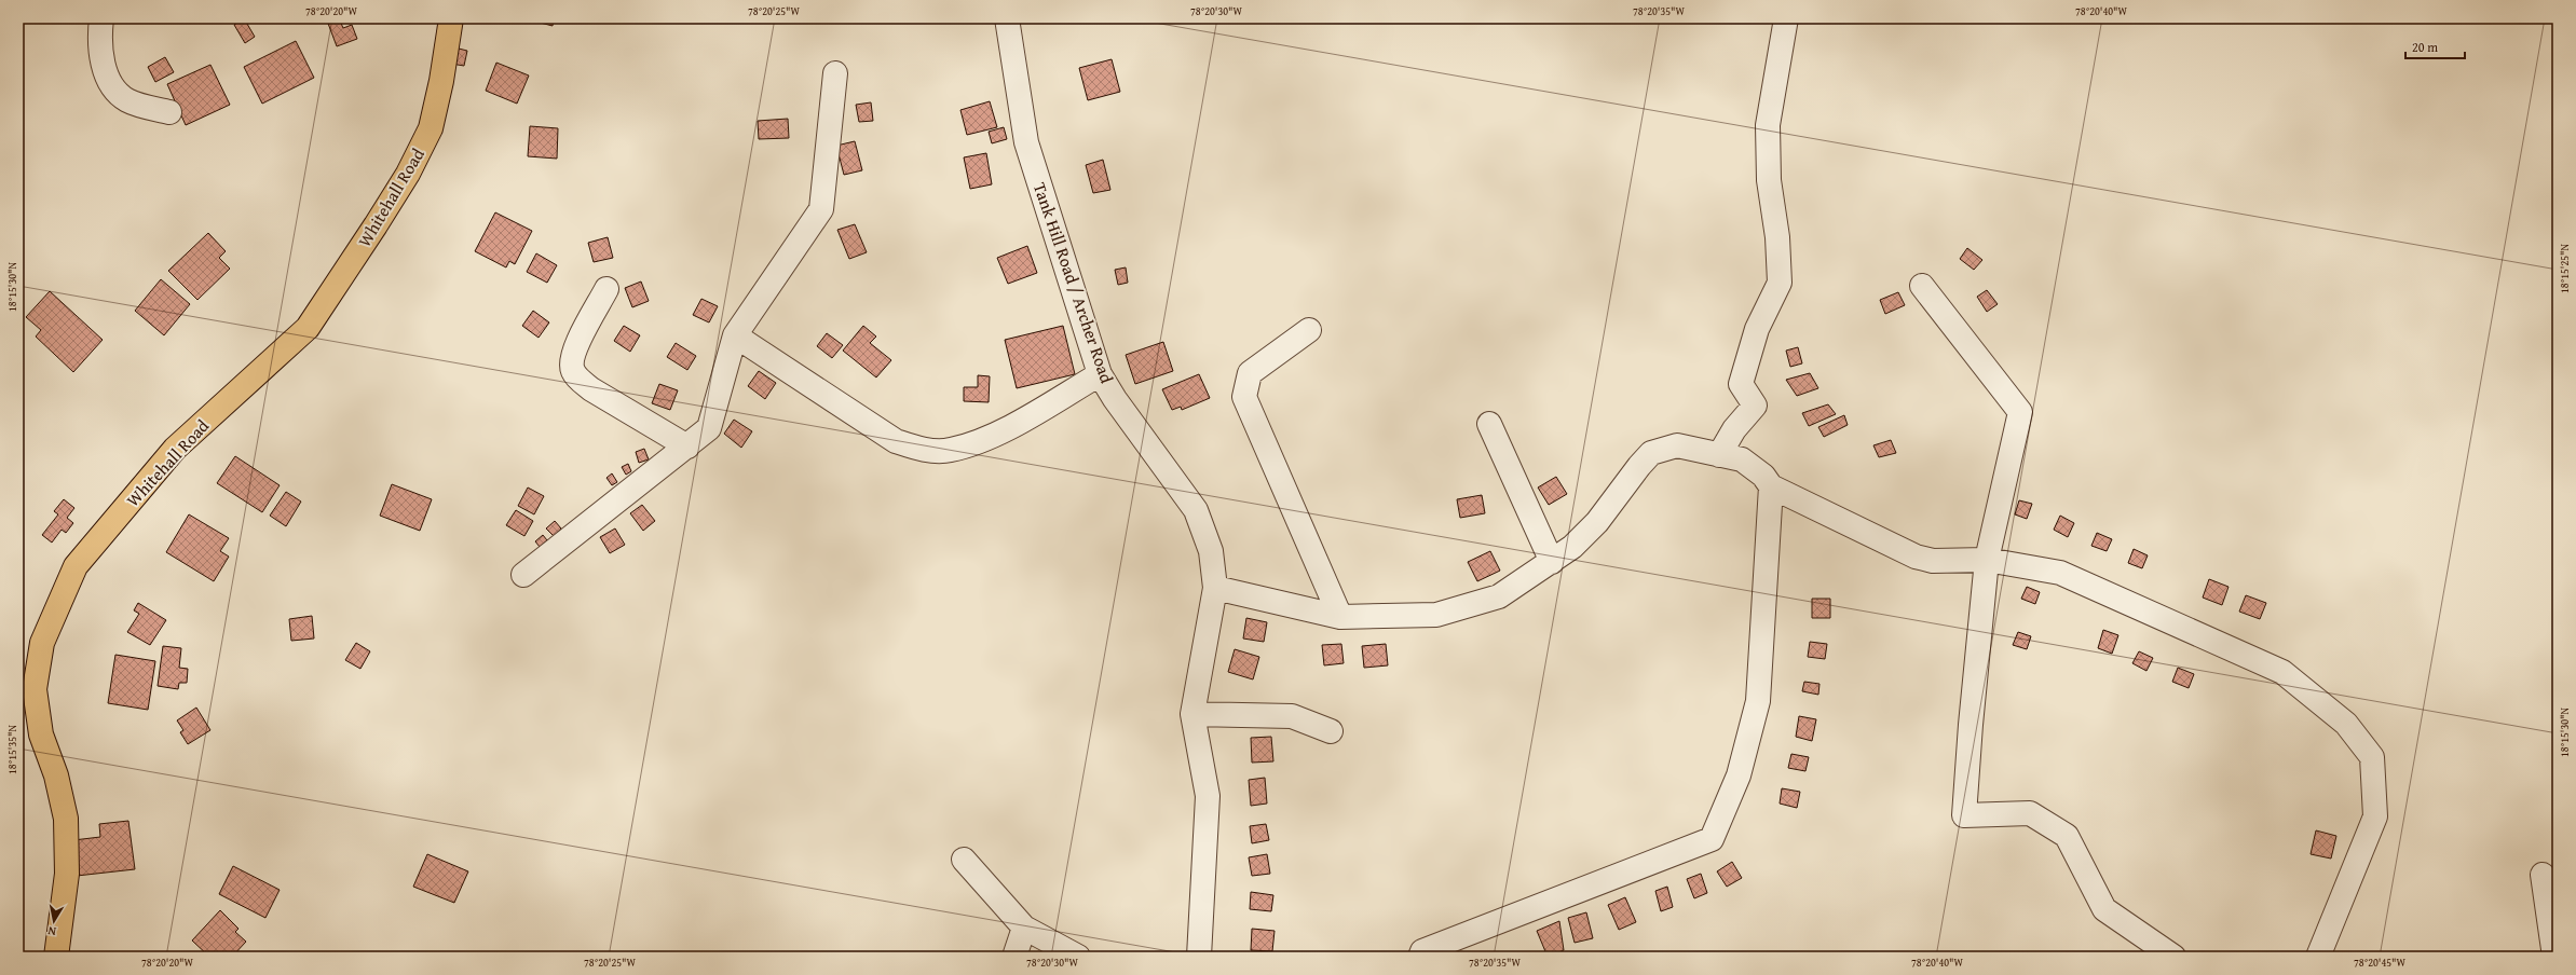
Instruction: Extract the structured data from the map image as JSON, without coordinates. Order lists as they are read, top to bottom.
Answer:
{
  "streets": {
    "main road": ["Whitehall Road"],
    "street": ["Tank Hill Road / Archer Road"]
  },
  "scale_bar": "20 m",
  "north": "bottom",
  "coordinates": [
    "78°20'20\"W",
    "78°20'25\"W",
    "78°20'30\"W",
    "78°20'35\"W",
    "78°20'40\"W",
    "18°15'25\"N",
    "18°15'30\"N",
    "18°15'35\"N",
    "78°20'45\"W"
  ]
}
